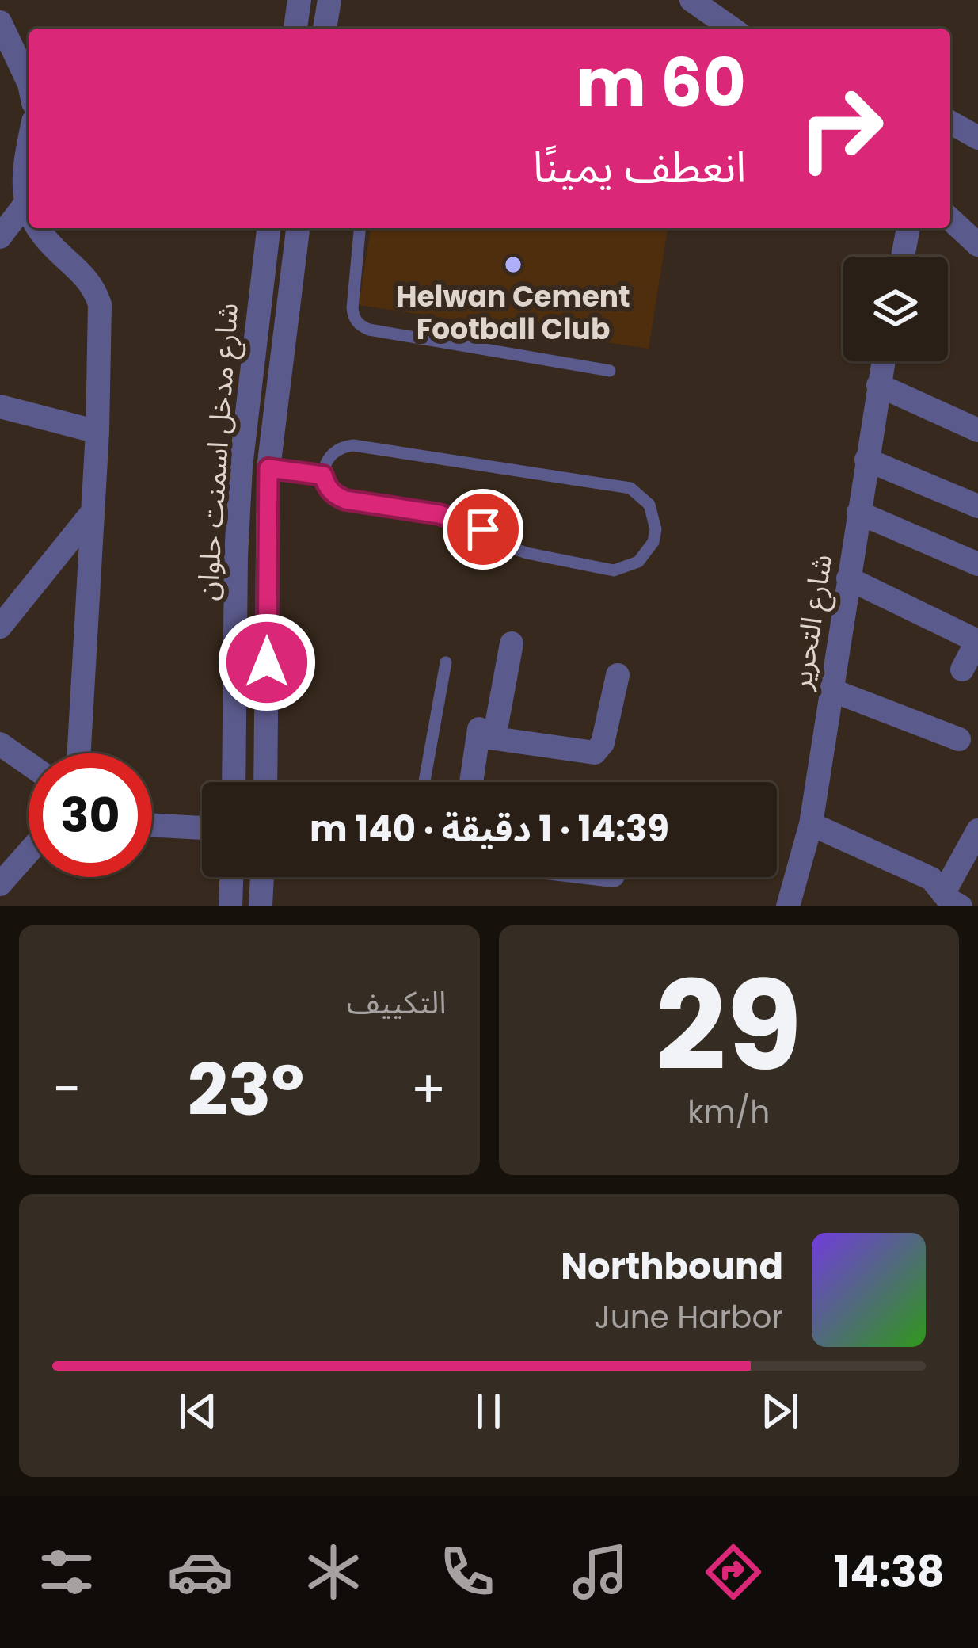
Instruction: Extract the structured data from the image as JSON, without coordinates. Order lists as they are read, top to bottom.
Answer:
{
  "streets": {
    "street": ["شارع مدخل اسمنت حلوان", "شارع التحرير"]
  },
  "places": ["Helwan Cement Football Club"],
  "page": {
    "turn": ["60 m", "انعطف يمينًا"],
    "limit": "30",
    "trip": "14:39 · 1 دقيقة · 140 m",
    "tile": [
      ["29", "km/h"],
      "التكييف"
    ],
    "heat": ["−", "23°", "+"],
    "song": ["Northbound", "June Harbor"],
    "tabs": "14:38"
  }
}
